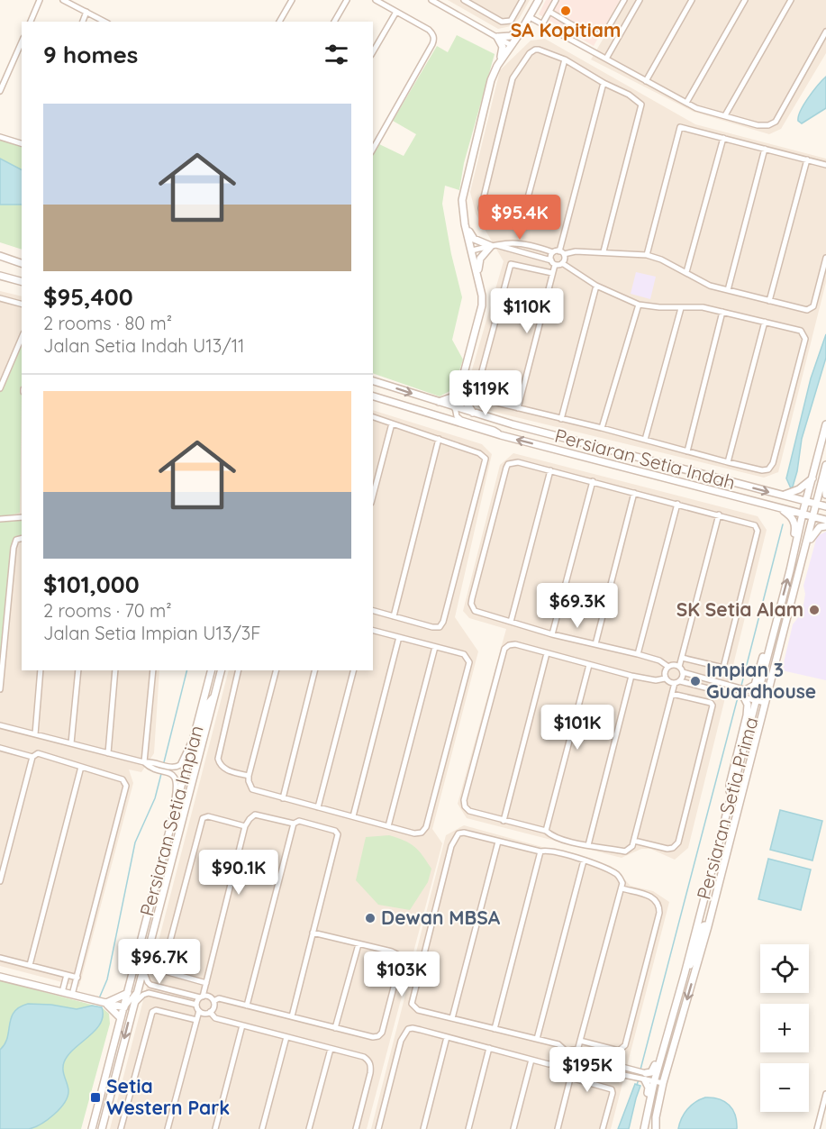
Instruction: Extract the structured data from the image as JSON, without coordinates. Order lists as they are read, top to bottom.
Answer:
{
  "streets": {
    "street": ["Persiaran Setia Indah", "Persiaran Setia Prima", "Persiaran Setia Impian"]
  },
  "crossings": [
    ["Persiaran Setia Indah", "Persiaran Setia Prima"]
  ],
  "places": {
    "other": [
      "SA Kopitiam",
      "SK Setia Alam",
      "Impian 3 Guardhouse",
      "Dewan MBSA"
    ],
    "transit": ["Setia Western Park"]
  },
  "page": {
    "heading": "9 homes",
    "list": [
      {
        "name": "$95,400",
        "note": "2 rooms · 80 m² · Jalan Setia Indah U13/11"
      },
      {
        "name": "$101,000",
        "note": "2 rooms · 70 m² · Jalan Setia Impian U13/3F"
      }
    ],
    "price": [
      "$95.4K",
      "$110K",
      "$119K",
      "$69.3K",
      "$101K",
      "$90.1K",
      "$96.7K",
      "$103K",
      "$195K"
    ],
    "map_buttons": ["+", "−"]
  }
}
